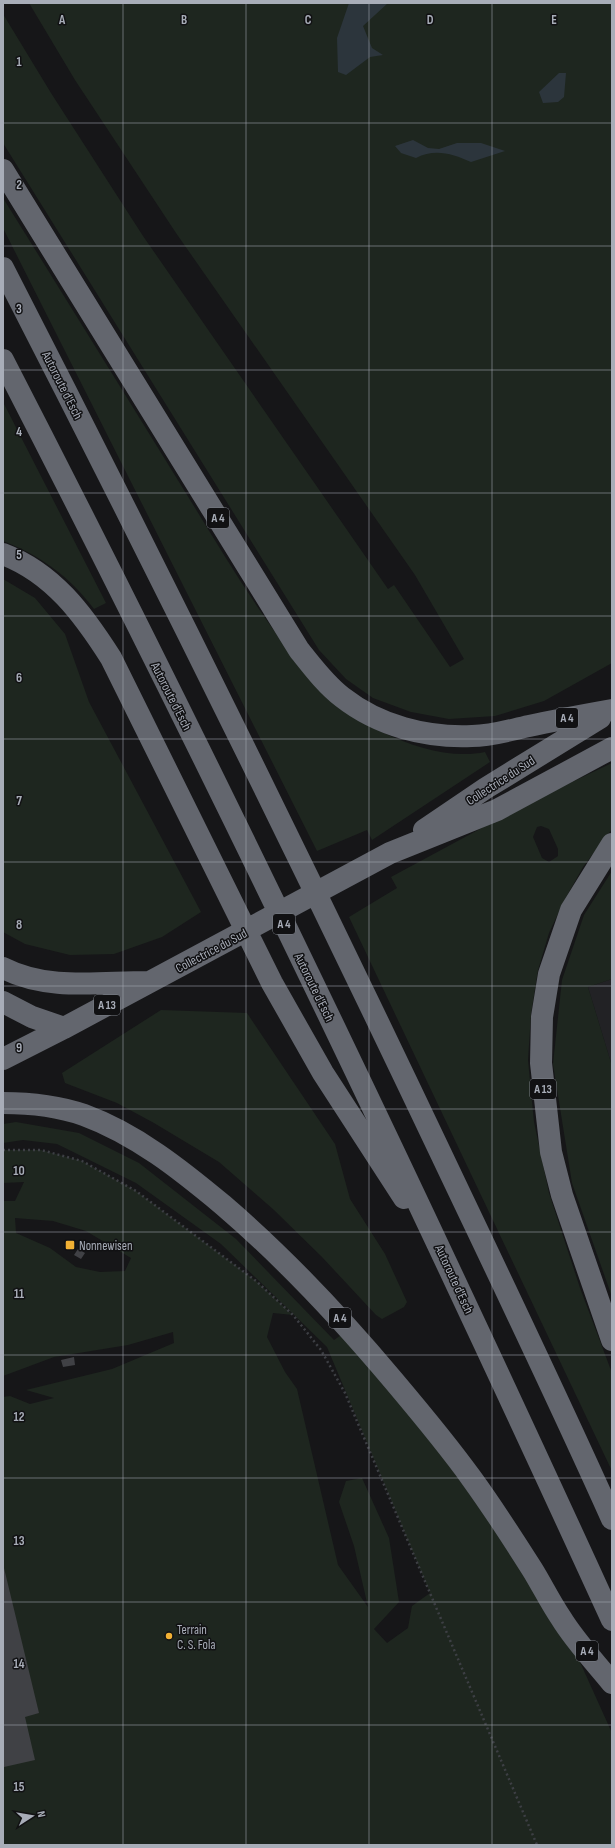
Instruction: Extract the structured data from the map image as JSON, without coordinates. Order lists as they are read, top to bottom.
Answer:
{
  "streets": {
    "highway": [
      "Autoroute d'Esch",
      "A 4",
      "Collectrice du Sud",
      "A 13"
    ]
  },
  "crossings": [
    ["Autoroute d'Esch", "A 4"],
    ["A 4", "Collectrice du Sud"]
  ],
  "places": {
    "transit": ["Nonnewisen"],
    "other": ["Terrain C. S. Fola"]
  },
  "north": "right",
  "grid": {
    "columns": [
      "A",
      "B",
      "C",
      "D",
      "E"
    ],
    "rows": [
      "1",
      "2",
      "3",
      "4",
      "5",
      "6",
      "7",
      "8",
      "9",
      "10",
      "11",
      "12",
      "13",
      "14",
      "15"
    ]
  }
}
